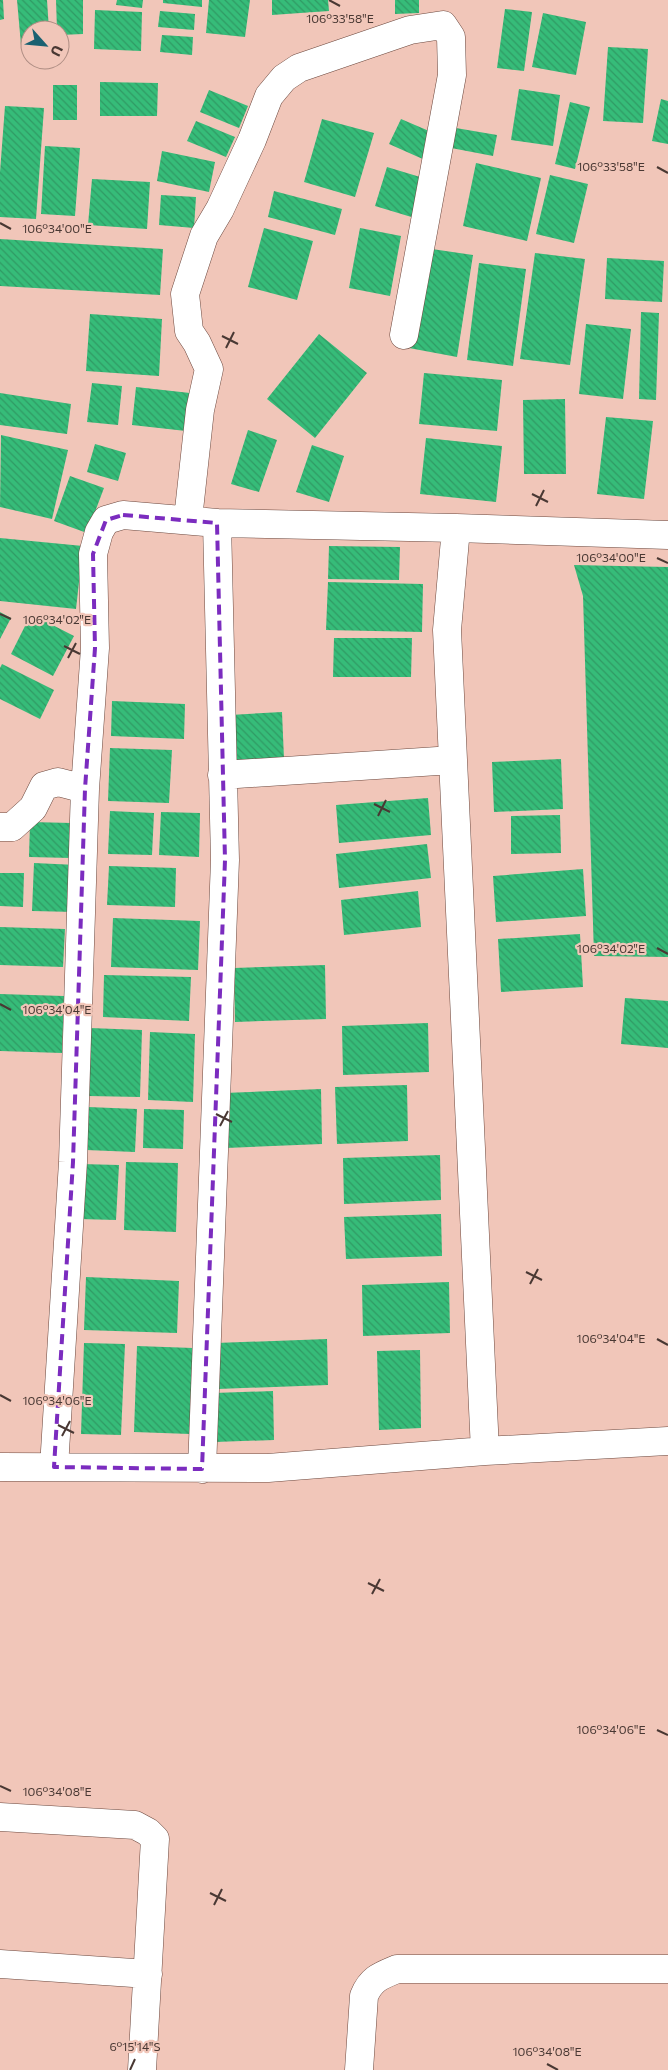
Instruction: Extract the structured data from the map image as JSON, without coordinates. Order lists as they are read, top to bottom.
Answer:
{
  "north": "bottom right",
  "coordinates": [
    "106°33'58\"E",
    "106°34'00\"E",
    "106°34'02\"E",
    "106°34'04\"E",
    "106°34'06\"E",
    "106°34'08\"E",
    "6°15'14\"S"
  ]
}
